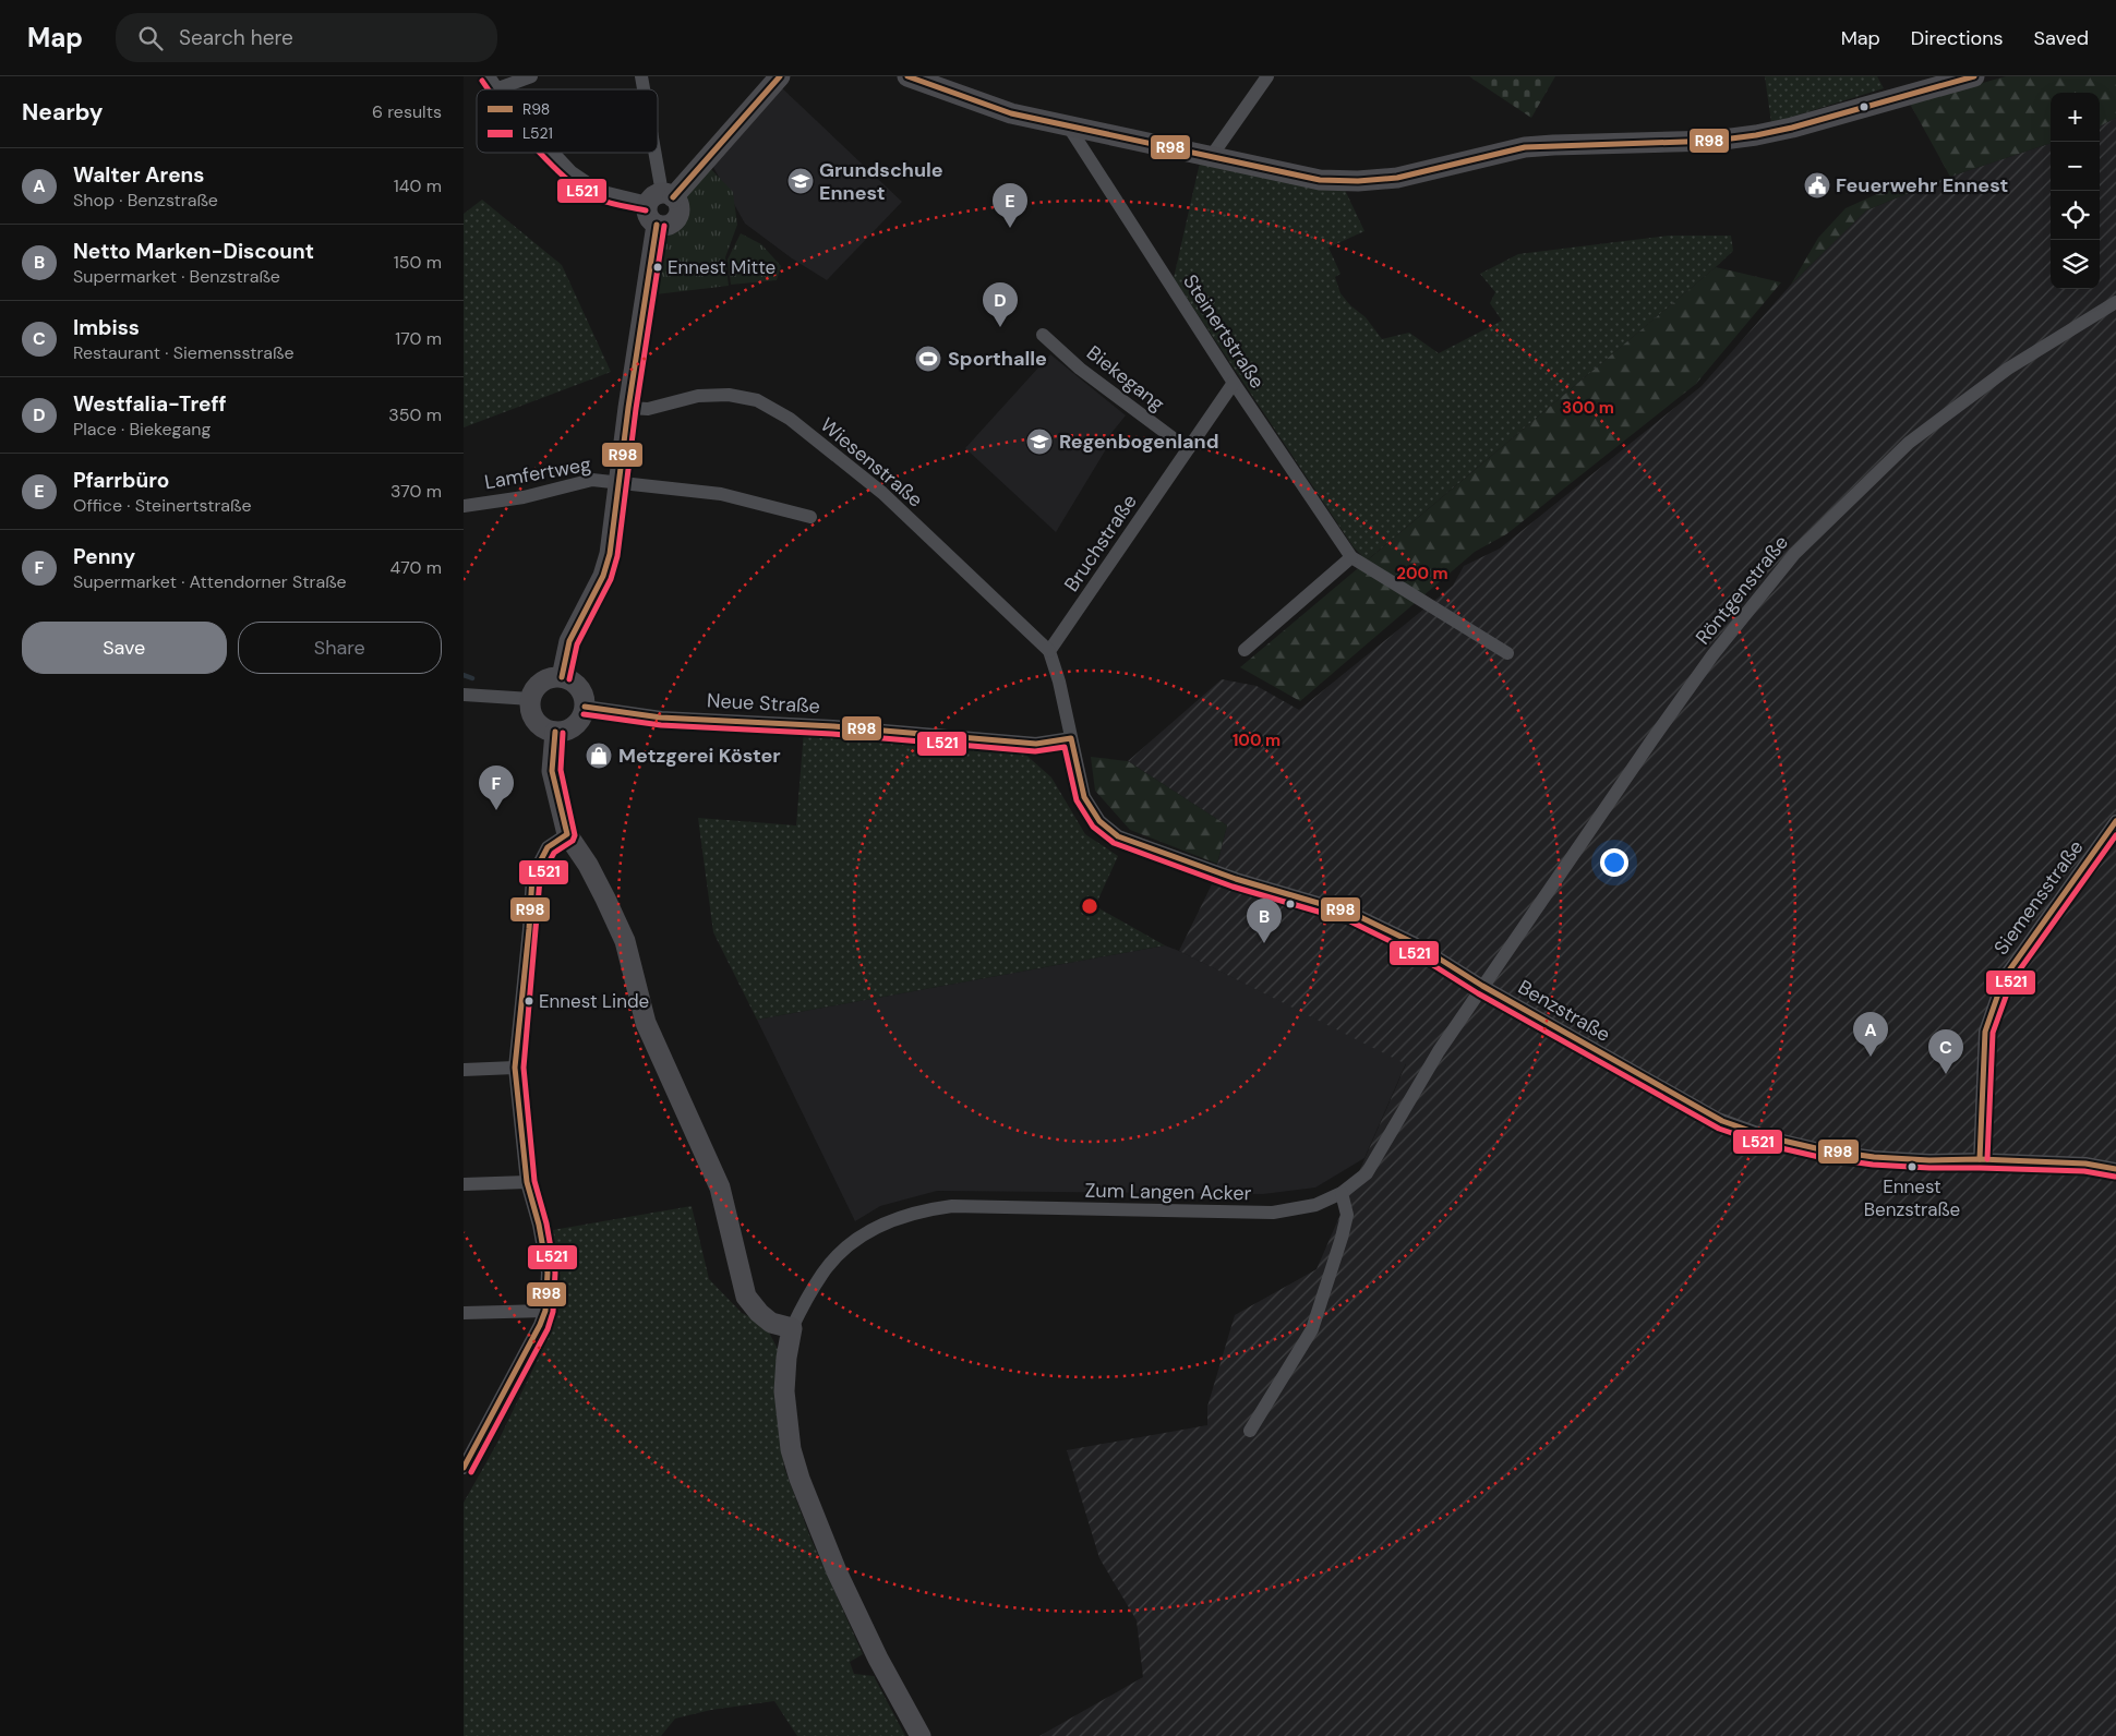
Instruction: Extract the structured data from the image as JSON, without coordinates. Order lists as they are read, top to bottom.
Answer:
{
  "streets": {
    "street": [
      "Steinertstraße",
      "Biekegang",
      "Wiesenstraße",
      "Lamfertweg",
      "Bruchstraße",
      "Röntgenstraße",
      "Neue Straße",
      "Siemensstraße",
      "Benzstraße",
      "Zum Langen Acker"
    ]
  },
  "crossings": [
    ["Steinertstraße", "Bruchstraße"],
    ["Biekegang", "Bruchstraße"],
    ["Wiesenstraße", "Bruchstraße"],
    ["Röntgenstraße", "Benzstraße"],
    ["Röntgenstraße", "Zum Langen Acker"],
    ["Neue Straße", "Benzstraße"],
    ["Siemensstraße", "Benzstraße"],
    ["Benzstraße", "Zum Langen Acker"]
  ],
  "places": {
    "school or university": ["Grundschule Ennest", "Regenbogenland"],
    "public building": ["Feuerwehr Ennest"],
    "other": ["Ennest Mitte", "Ennest Linde", "Ennest Benzstraße"],
    "sports": ["Sporthalle"],
    "shop": ["Metzgerei Köster"]
  },
  "lines": ["transit line R98", "transit line L521"],
  "legend": ["R98", "L521"],
  "page": {
    "header": "Map",
    "search": "Search here",
    "nav": ["Map", "Directions", "Saved"],
    "heading": ["Nearby", "6 results"],
    "map_buttons": ["+", "−"],
    "list": [
      {
        "mark": "A",
        "name": "Walter Arens",
        "note": "Shop · Benzstraße",
        "value": "140 m"
      },
      {
        "mark": "B",
        "name": "Netto Marken-Discount",
        "note": "Supermarket · Benzstraße",
        "value": "150 m"
      },
      {
        "mark": "C",
        "name": "Imbiss",
        "note": "Restaurant · Siemensstraße",
        "value": "170 m"
      },
      {
        "mark": "D",
        "name": "Westfalia-Treff",
        "note": "Place · Biekegang",
        "value": "350 m"
      },
      {
        "mark": "E",
        "name": "Pfarrbüro",
        "note": "Office · Steinertstraße",
        "value": "370 m"
      },
      {
        "mark": "F",
        "name": "Penny",
        "note": "Supermarket · Attendorner Straße",
        "value": "470 m"
      }
    ],
    "pins": [
      "E",
      "D",
      "F",
      "B",
      "A",
      "C"
    ],
    "buttons": ["Save", "Share"]
  },
  "rings": ["300 m", "200 m", "100 m"]
}
